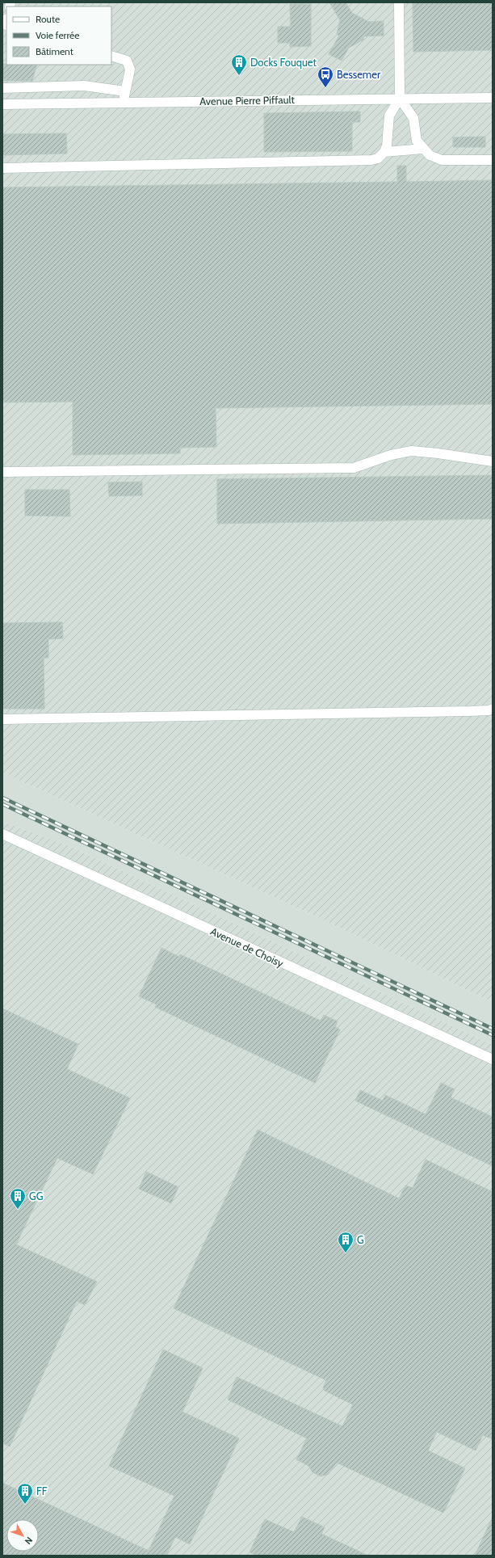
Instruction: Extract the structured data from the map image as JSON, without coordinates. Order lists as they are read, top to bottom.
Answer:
{
  "streets": {
    "street": ["Avenue Pierre Piffault", "Avenue de Choisy"]
  },
  "places": {
    "building": [
      "Docks Fouquet",
      "GG",
      "G",
      "FF"
    ],
    "bus stop": ["Bessemer"]
  },
  "legend": ["Route", "Voie ferrée", "Bâtiment"],
  "north": "bottom right"
}
